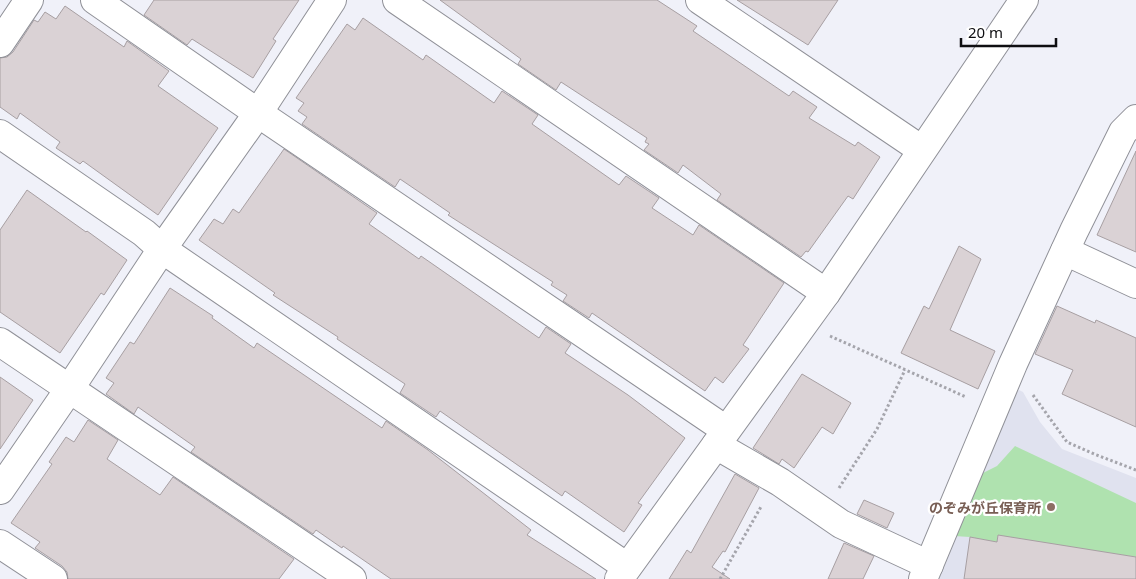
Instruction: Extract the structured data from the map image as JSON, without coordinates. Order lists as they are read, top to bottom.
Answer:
{
  "places": ["のぞみが丘保育所"],
  "scale_bar": "20 m"
}
